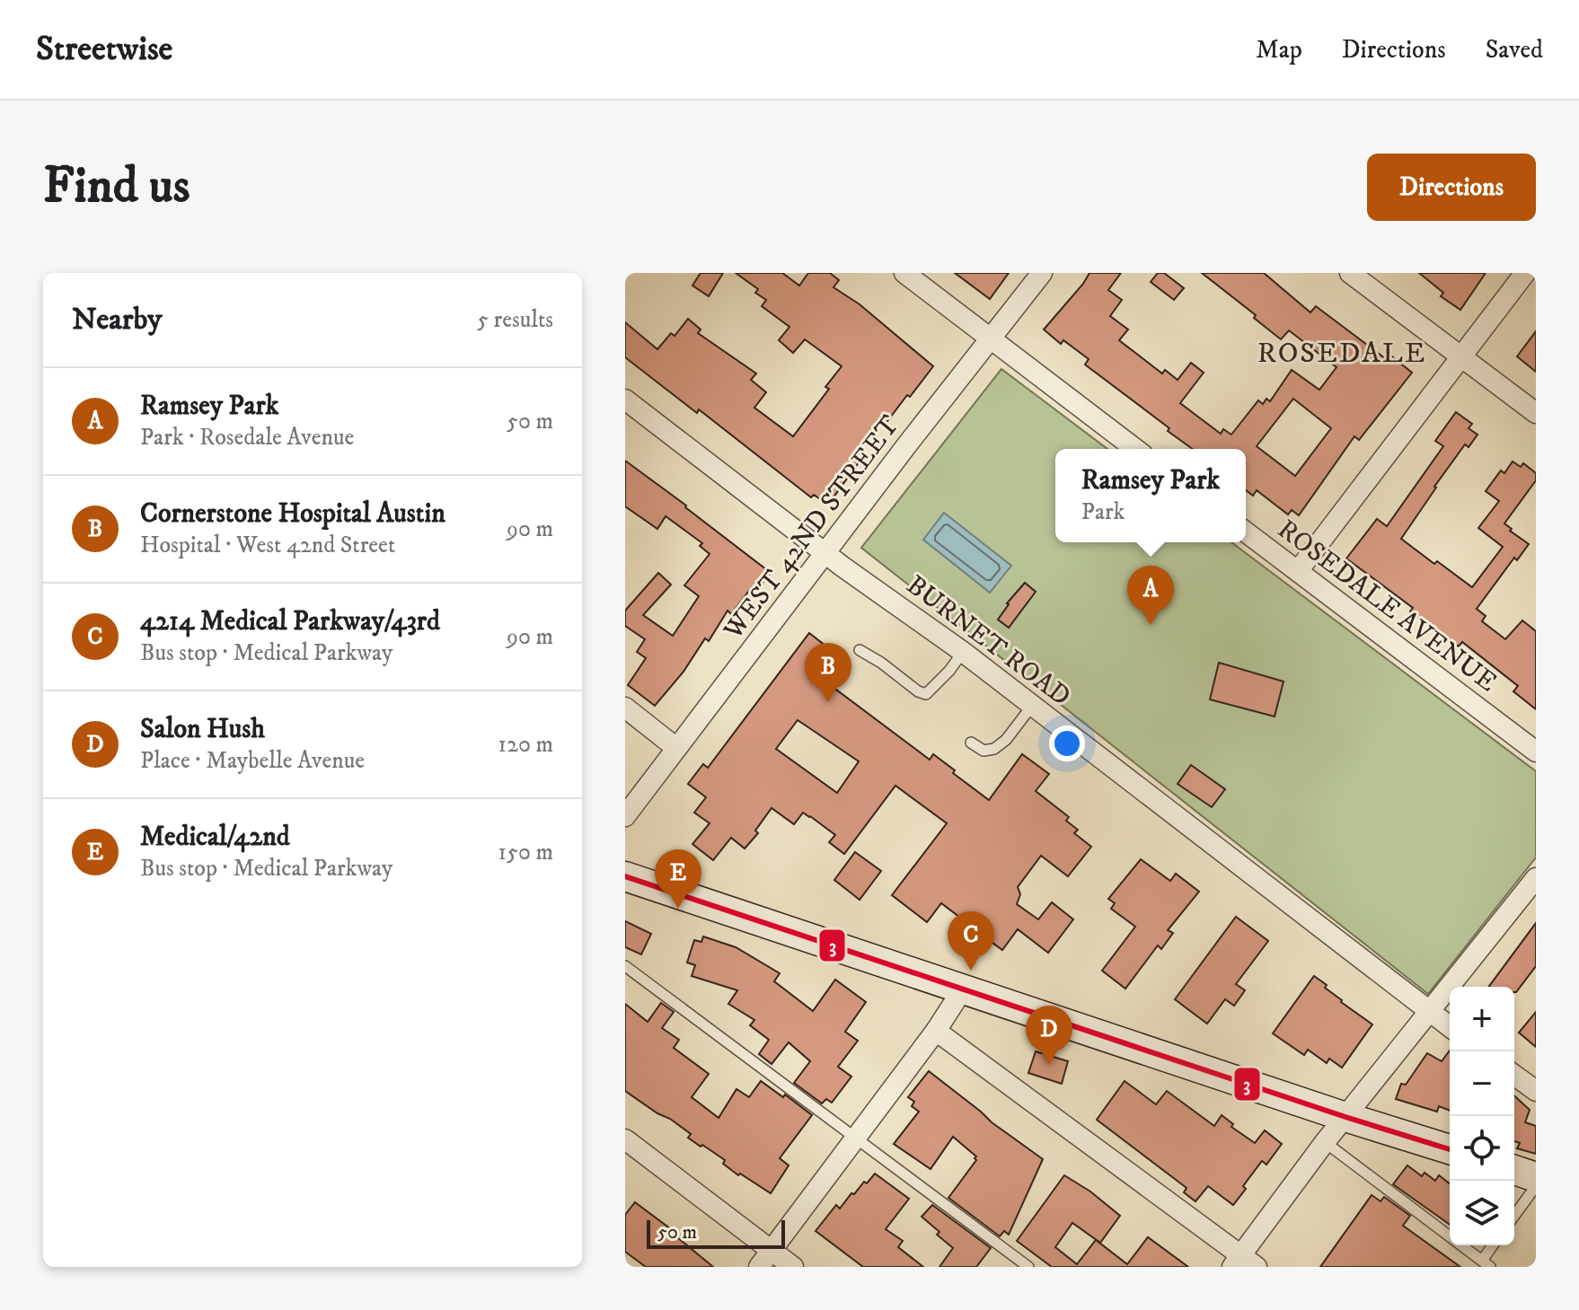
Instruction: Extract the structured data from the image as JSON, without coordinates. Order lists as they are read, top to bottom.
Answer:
{
  "streets": {
    "street": ["WEST 42ND STREET", "ROSEDALE AVENUE", "BURNET ROAD"]
  },
  "crossings": [
    ["WEST 42ND STREET", "BURNET ROAD"]
  ],
  "districts": ["ROSEDALE"],
  "lines": ["transit line 3"],
  "scale_bar": "50 m",
  "page": {
    "header": "Streetwise",
    "nav": ["Map", "Directions", "Saved"],
    "buttons": "Directions",
    "title": "Find us",
    "heading": ["Nearby", "5 results"],
    "list": [
      {
        "mark": "A",
        "name": "Ramsey Park",
        "note": "Park · Rosedale Avenue",
        "value": "50 m"
      },
      {
        "mark": "B",
        "name": "Cornerstone Hospital Austin",
        "note": "Hospital · West 42nd Street",
        "value": "90 m"
      },
      {
        "mark": "C",
        "name": "4214 Medical Parkway/43rd",
        "note": "Bus stop · Medical Parkway",
        "value": "90 m"
      },
      {
        "mark": "D",
        "name": "Salon Hush",
        "note": "Place · Maybelle Avenue",
        "value": "120 m"
      },
      {
        "mark": "E",
        "name": "Medical/42nd",
        "note": "Bus stop · Medical Parkway",
        "value": "150 m"
      }
    ],
    "popup": ["Ramsey Park", "Park"],
    "pins": [
      "A",
      "B",
      "E",
      "C",
      "D"
    ],
    "map_buttons": ["+", "−"],
    "scale": "50 m"
  }
}
